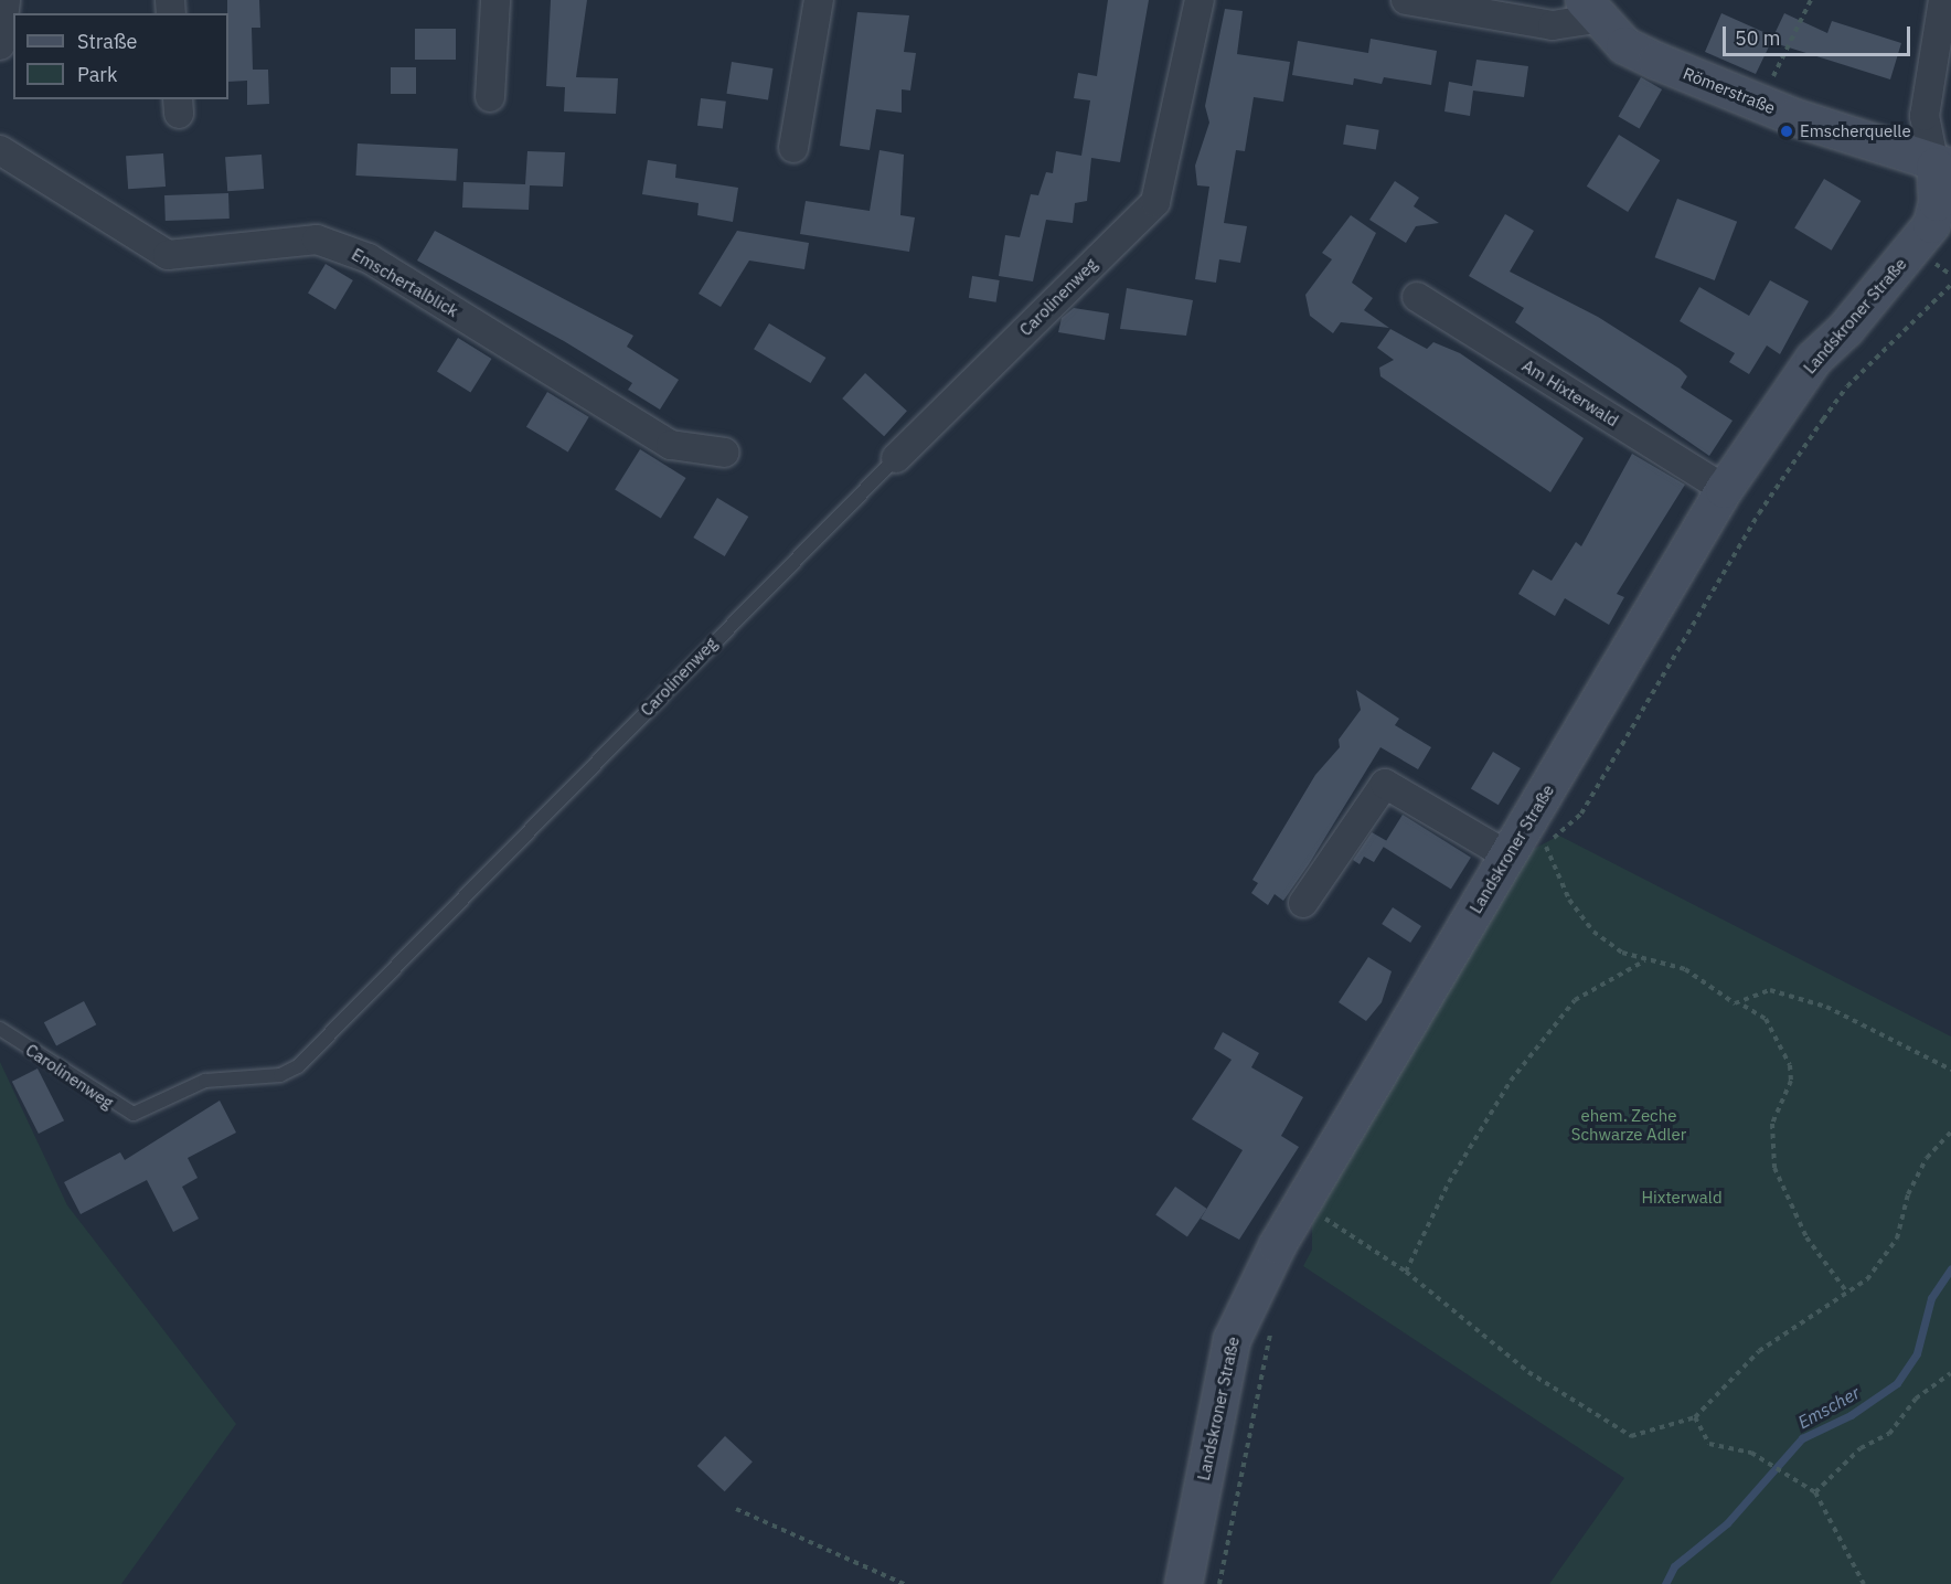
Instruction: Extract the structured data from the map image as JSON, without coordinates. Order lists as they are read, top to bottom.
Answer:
{
  "streets": {
    "street": [
      "Römerstraße",
      "Emschertalblick",
      "Carolinenweg",
      "Landskroner Straße",
      "Am Hixterwald"
    ]
  },
  "crossings": [
    ["Römerstraße", "Landskroner Straße"],
    ["Landskroner Straße", "Am Hixterwald"]
  ],
  "water": ["Emscher"],
  "parks": ["ehem. Zeche Schwarze Adler", "Hixterwald"],
  "places": ["Emscherquelle"],
  "legend": ["Straße", "Park"],
  "scale_bar": "50 m"
}
